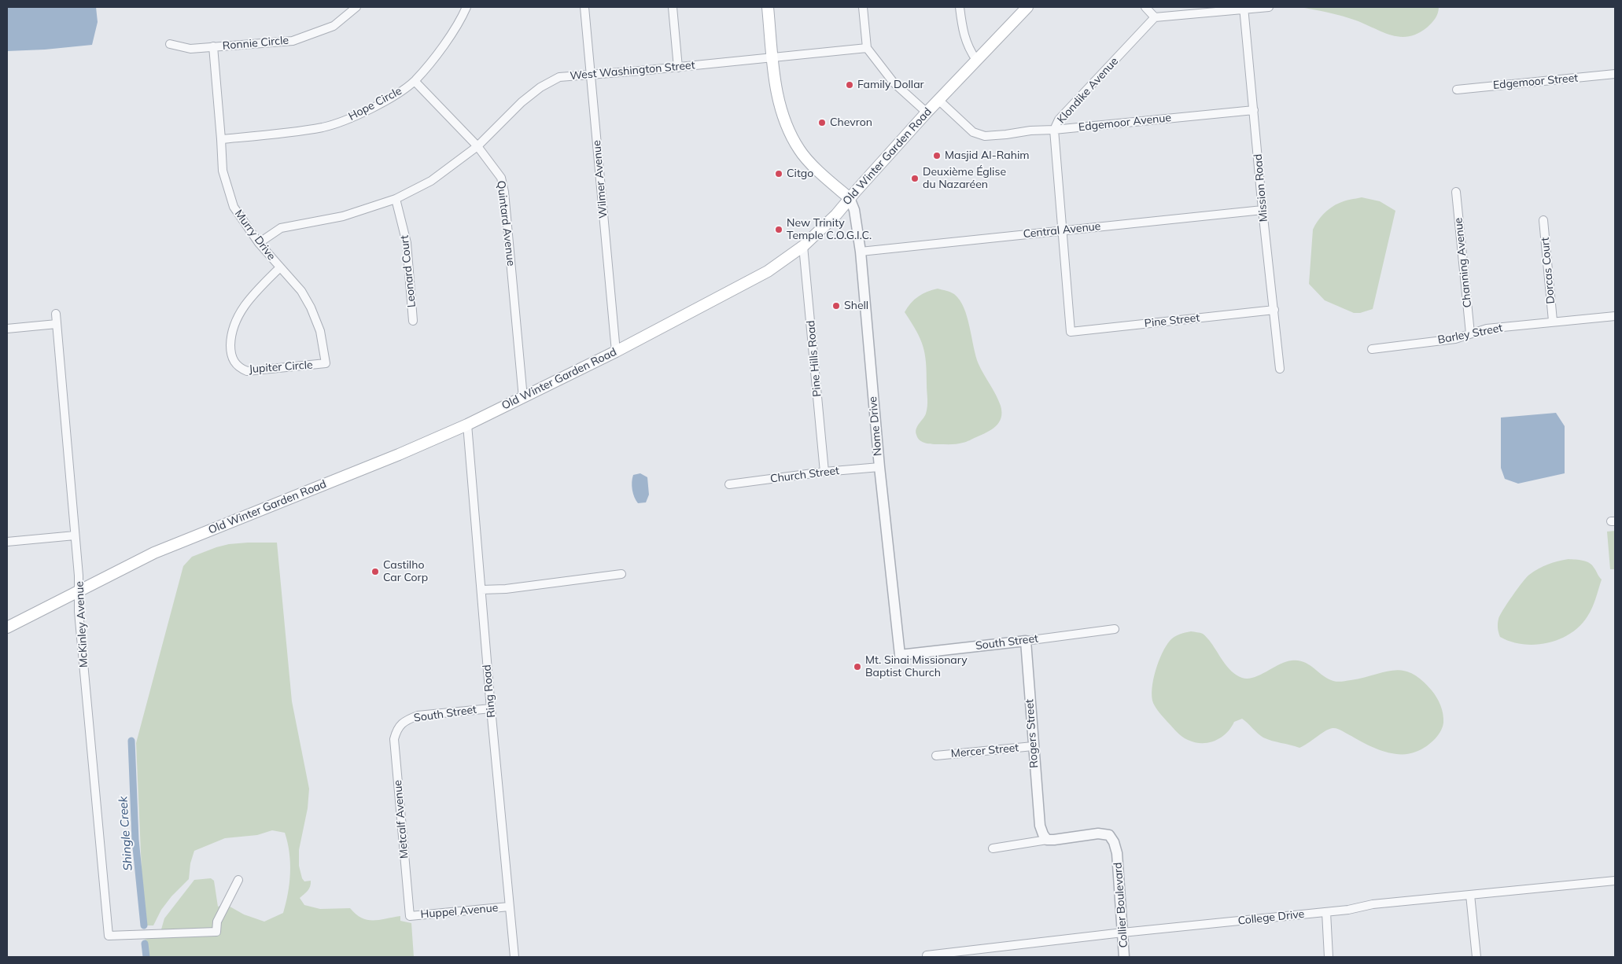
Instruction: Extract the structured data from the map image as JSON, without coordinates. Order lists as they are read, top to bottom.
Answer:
{
  "streets": {
    "main road": ["Old Winter Garden Road"],
    "street": [
      "Ronnie Circle",
      "West Washington Street",
      "Edgemoor Street",
      "Klondike Avenue",
      "Hope Circle",
      "Edgemoor Avenue",
      "Wilmer Avenue",
      "Mission Road",
      "Quintard Avenue",
      "Central Avenue",
      "Murry Drive",
      "Channing Avenue",
      "Dorcas Court",
      "Leonard Court",
      "Pine Street",
      "Barley Street",
      "Pine Hills Road",
      "Jupiter Circle",
      "Nome Drive",
      "Church Street",
      "McKinley Avenue",
      "South Street",
      "Ring Road",
      "Rogers Street",
      "Mercer Street",
      "Metcalf Avenue",
      "Collier Boulevard",
      "Huppel Avenue",
      "College Drive"
    ]
  },
  "crossings": [
    ["Ronnie Circle", "Murry Drive"],
    ["West Washington Street", "Wilmer Avenue"],
    ["West Washington Street", "Quintard Avenue"],
    ["West Washington Street", "Murry Drive"],
    ["West Washington Street", "Leonard Court"],
    ["Klondike Avenue", "Edgemoor Avenue"],
    ["Klondike Avenue", "Central Avenue"],
    ["Klondike Avenue", "Pine Street"],
    ["Hope Circle", "Quintard Avenue"],
    ["Hope Circle", "Murry Drive"],
    ["Edgemoor Avenue", "Old Winter Garden Road"],
    ["Edgemoor Avenue", "Mission Road"],
    ["Old Winter Garden Road", "Wilmer Avenue"],
    ["Old Winter Garden Road", "Quintard Avenue"],
    ["Old Winter Garden Road", "Pine Hills Road"],
    ["Old Winter Garden Road", "Nome Drive"],
    ["Old Winter Garden Road", "McKinley Avenue"],
    ["Old Winter Garden Road", "Ring Road"],
    ["Mission Road", "Central Avenue"],
    ["Mission Road", "Pine Street"],
    ["Central Avenue", "Nome Drive"],
    ["Murry Drive", "Jupiter Circle"],
    ["Channing Avenue", "Barley Street"],
    ["Dorcas Court", "Barley Street"],
    ["Pine Hills Road", "Church Street"],
    ["Nome Drive", "Church Street"],
    ["Nome Drive", "South Street"],
    ["South Street", "Ring Road"],
    ["South Street", "Rogers Street"],
    ["South Street", "Metcalf Avenue"],
    ["Ring Road", "Huppel Avenue"],
    ["Rogers Street", "Mercer Street"],
    ["Rogers Street", "Collier Boulevard"],
    ["Metcalf Avenue", "Huppel Avenue"],
    ["Collier Boulevard", "College Drive"]
  ],
  "water": ["Shingle Creek"],
  "places": [
    "Family Dollar",
    "Chevron",
    "Masjid Al-Rahim",
    "Citgo",
    "Deuxième Église du Nazaréen",
    "New Trinity Temple C.O.G.I.C.",
    "Shell",
    "Castilho Car Corp",
    "Mt. Sinai Missionary Baptist Church"
  ]
}
